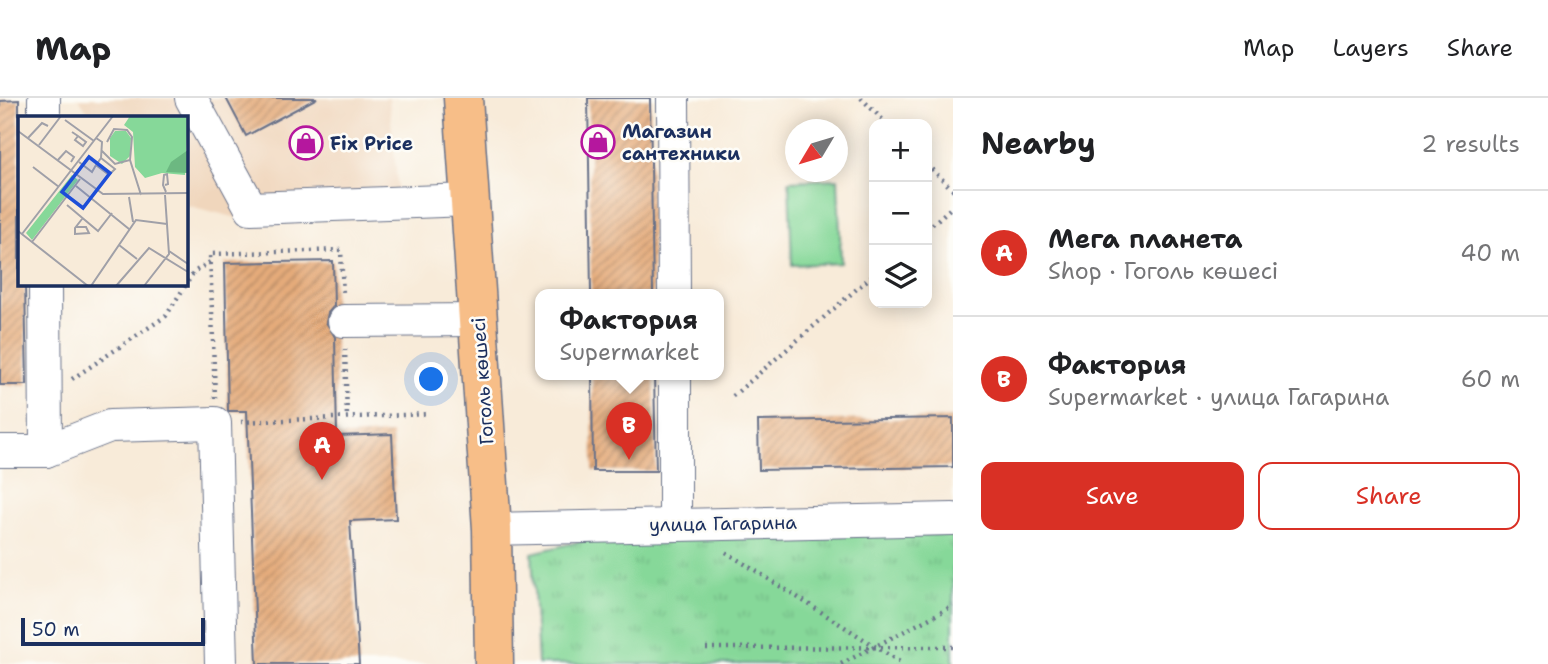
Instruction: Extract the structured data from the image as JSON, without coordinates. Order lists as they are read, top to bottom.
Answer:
{
  "streets": {
    "main road": ["Гоголь көшесі"],
    "street": ["улица Гагарина"]
  },
  "crossings": [
    ["Гоголь көшесі", "улица Гагарина"]
  ],
  "places": {
    "shop": ["Магазин сантехники", "Fix Price"]
  },
  "scale_bar": "50 m",
  "north": "bottom left",
  "page": {
    "header": "Map",
    "nav": ["Map", "Layers", "Share"],
    "heading": ["Nearby", "2 results"],
    "map_buttons": ["+", "−"],
    "list": [
      {
        "mark": "A",
        "name": "Мега планета",
        "note": "Shop · Гоголь көшесі",
        "value": "40 m"
      },
      {
        "mark": "B",
        "name": "Фактория",
        "note": "Supermarket · улица Гагарина",
        "value": "60 m"
      }
    ],
    "popup": ["Фактория", "Supermarket"],
    "pins": ["B", "A"],
    "buttons": ["Save", "Share"],
    "scale": "50 m"
  }
}
